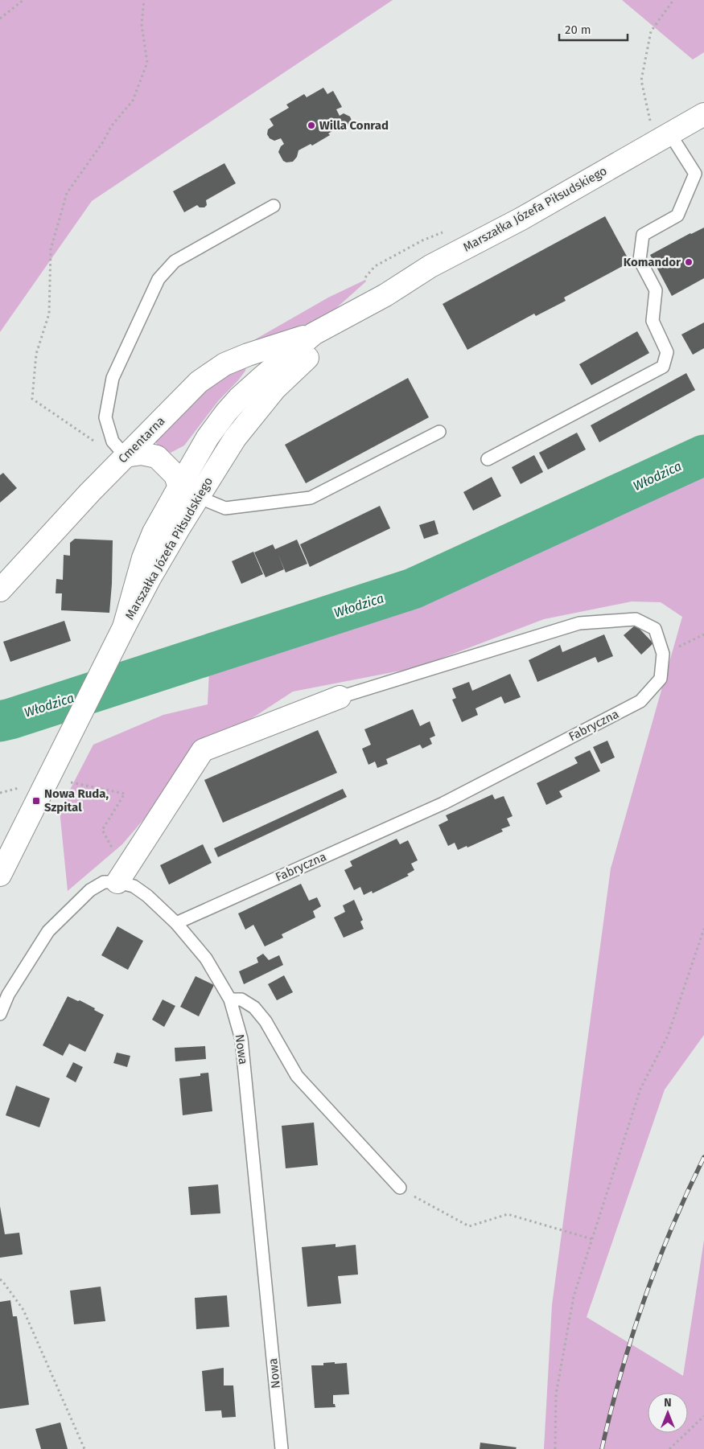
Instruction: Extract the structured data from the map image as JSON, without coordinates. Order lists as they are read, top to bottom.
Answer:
{
  "streets": {
    "street": ["Marszałka Józefa Piłsudskiego", "Cmentarna"],
    "lane": ["Fabryczna", "Nowa"]
  },
  "crossings": [
    ["Marszałka Józefa Piłsudskiego", "Cmentarna"],
    ["Fabryczna", "Nowa"]
  ],
  "water": ["Włodzica"],
  "places": {
    "other": ["Willa Conrad", "Komandor"],
    "transit": ["Nowa Ruda, Szpital"]
  },
  "scale_bar": "20 m",
  "north": "top"
}
